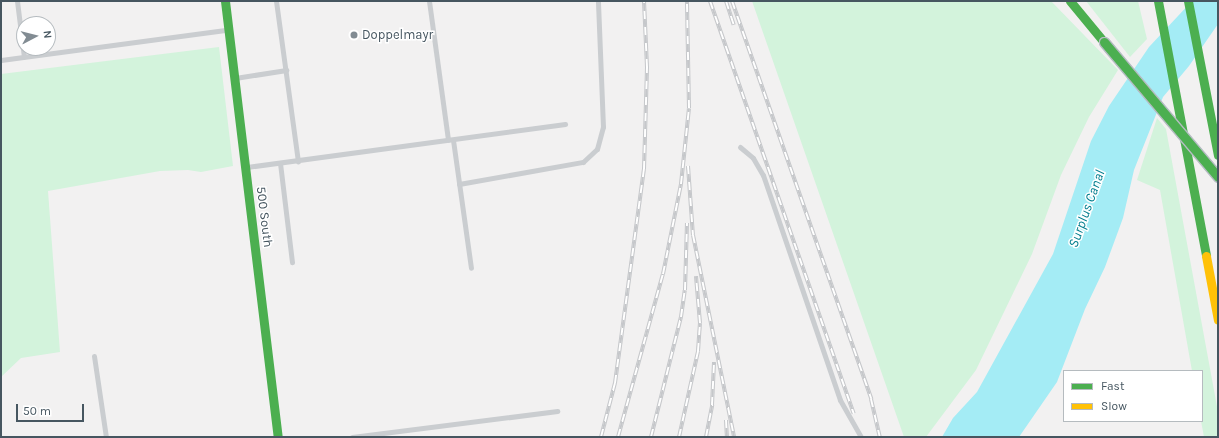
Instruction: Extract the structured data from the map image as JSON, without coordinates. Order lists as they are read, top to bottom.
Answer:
{
  "streets": {
    "main road": ["500 South"]
  },
  "water": ["Surplus Canal"],
  "places": ["Doppelmayr"],
  "legend": ["Fast", "Slow"],
  "scale_bar": "50 m",
  "north": "right"
}
